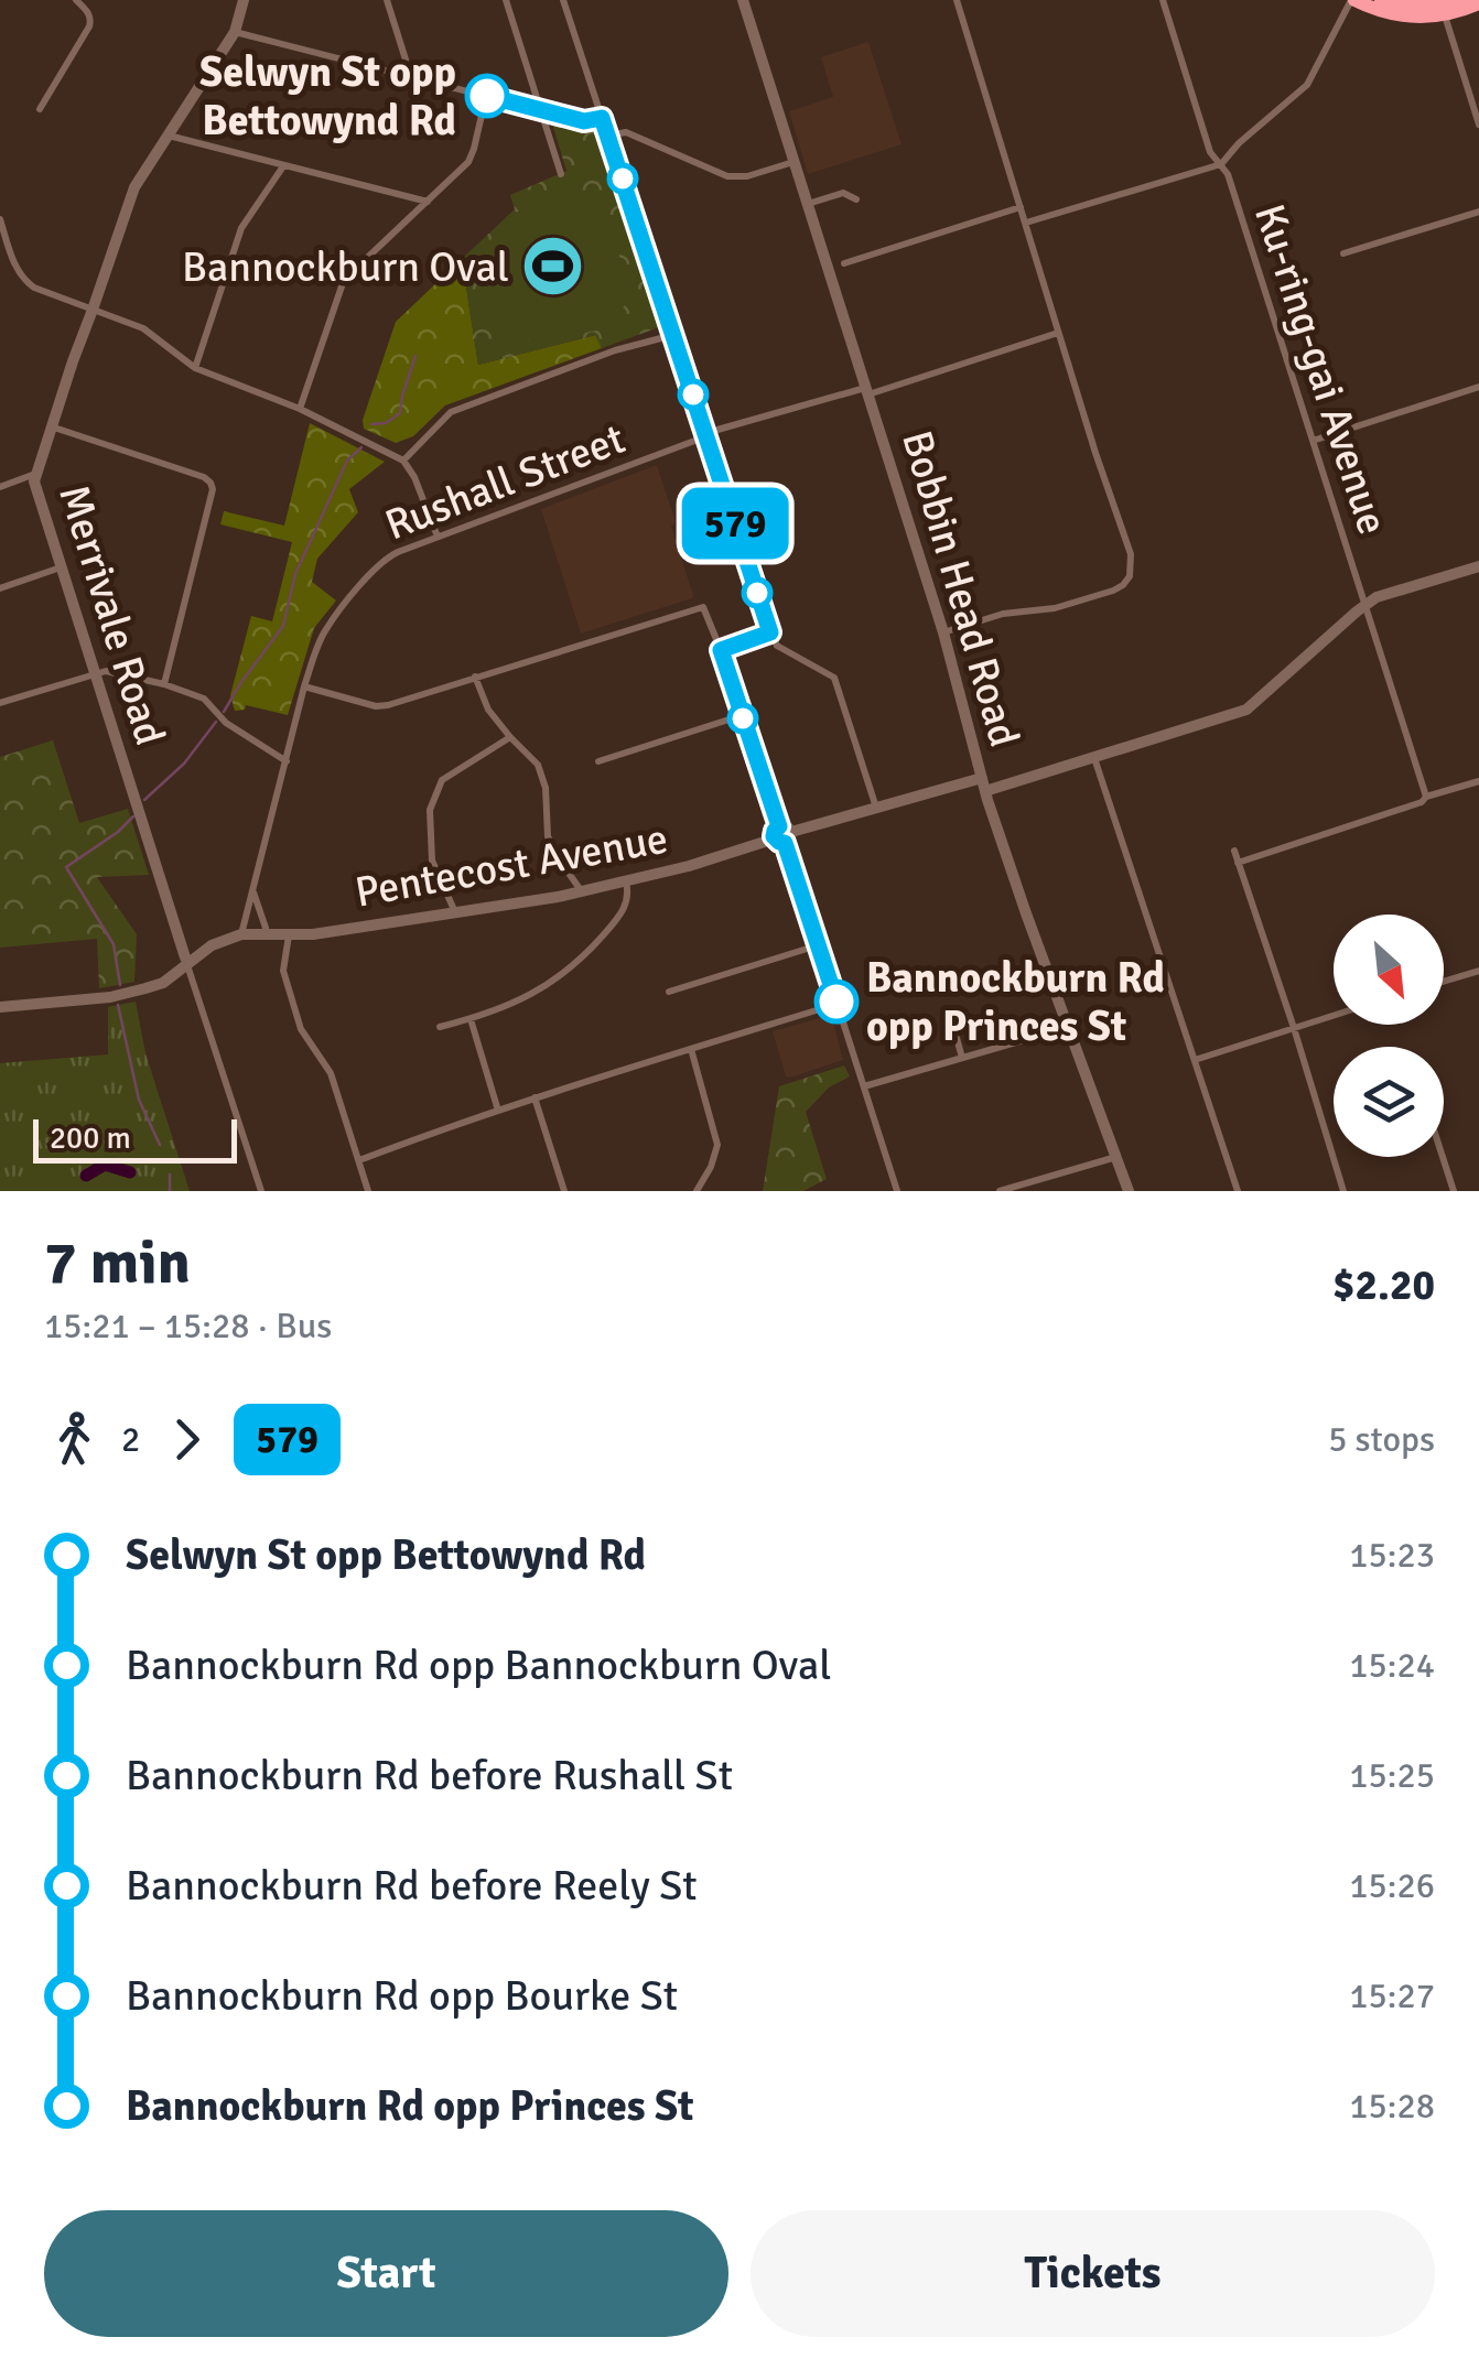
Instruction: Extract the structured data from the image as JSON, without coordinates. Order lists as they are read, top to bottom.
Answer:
{
  "streets": {
    "street": [
      "Ku-ring-gai Avenue",
      "Rushall Street",
      "Bobbin Head Road",
      "Merrivale Road",
      "Pentecost Avenue"
    ]
  },
  "crossings": [
    ["Ku-ring-gai Avenue", "Pentecost Avenue"],
    ["Rushall Street", "Bobbin Head Road"],
    ["Rushall Street", "Pentecost Avenue"],
    ["Bobbin Head Road", "Pentecost Avenue"],
    ["Merrivale Road", "Pentecost Avenue"]
  ],
  "places": {
    "other": ["Selwyn St opp Bettowynd Rd", "Bannockburn Rd opp Princes St"],
    "sports": ["Bannockburn Oval"]
  },
  "lines": ["bus line 579"],
  "scale_bar": "200 m",
  "north": "bottom right",
  "page": {
    "on_map": "579",
    "scale": "200 m",
    "heading": ["7 min", "15:21 – 15:28 · Bus", "$2.20"],
    "legs": ["2", "579", "5 stops"],
    "list": [
      {
        "name": "Selwyn St opp Bettowynd Rd",
        "value": "15:23"
      },
      {
        "name": "Bannockburn Rd opp Bannockburn Oval",
        "value": "15:24"
      },
      {
        "name": "Bannockburn Rd before Rushall St",
        "value": "15:25"
      },
      {
        "name": "Bannockburn Rd before Reely St",
        "value": "15:26"
      },
      {
        "name": "Bannockburn Rd opp Bourke St",
        "value": "15:27"
      },
      {
        "name": "Bannockburn Rd opp Princes St",
        "value": "15:28"
      }
    ],
    "buttons": ["Start", "Tickets"]
  }
}
